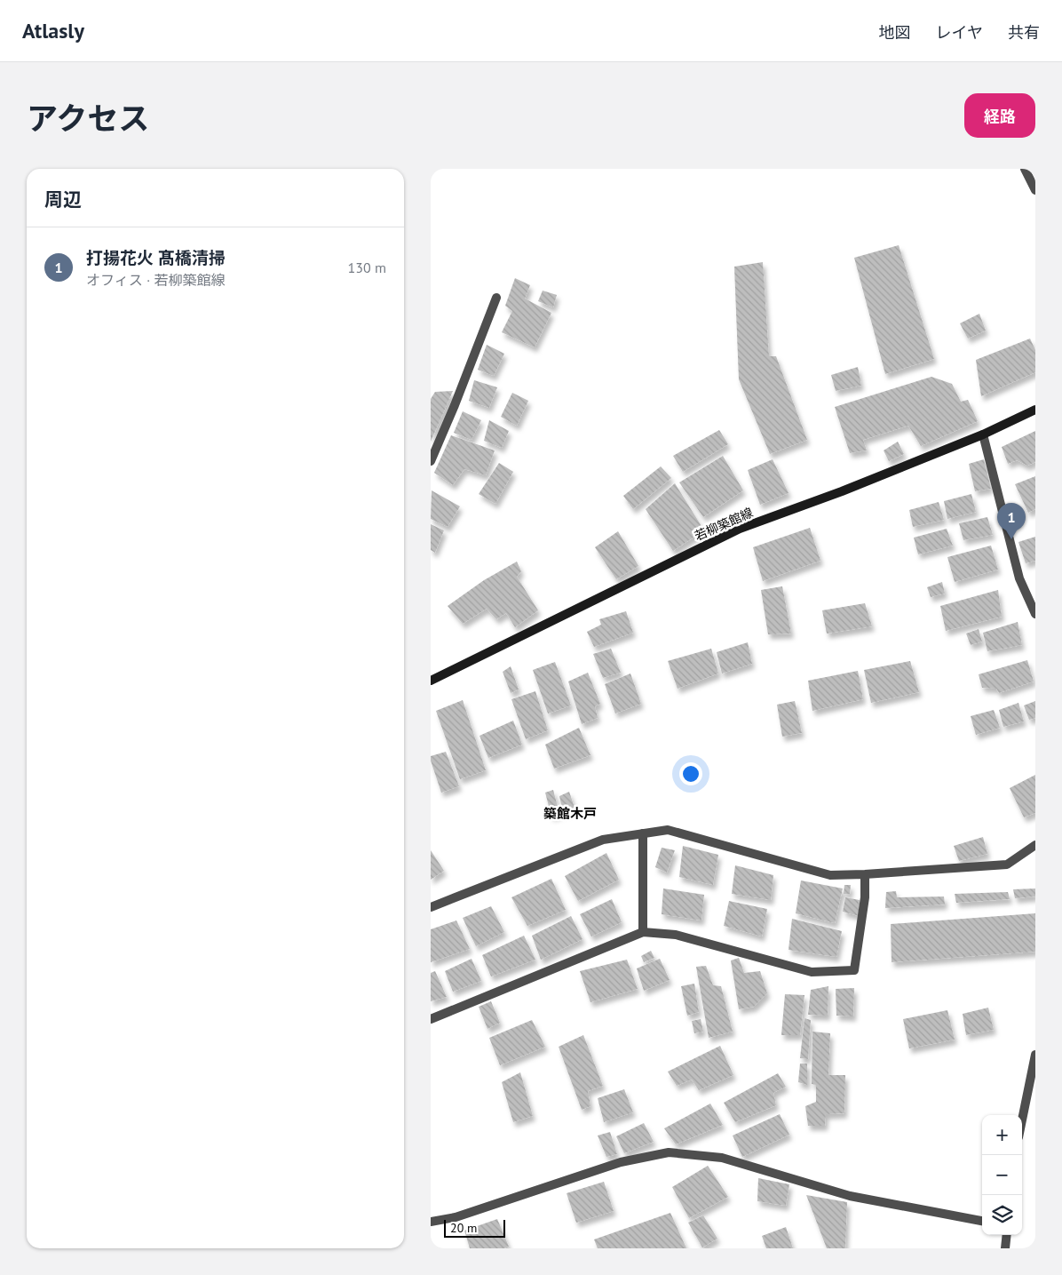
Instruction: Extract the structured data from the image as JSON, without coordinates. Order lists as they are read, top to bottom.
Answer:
{
  "streets": {
    "main road": ["若柳築館線"]
  },
  "districts": ["築館木戸"],
  "scale_bar": "20 m",
  "page": {
    "header": "Atlasly",
    "nav": ["地図", "レイヤ", "共有"],
    "title": "アクセス",
    "buttons": "経路",
    "heading": "周辺",
    "list": [
      {
        "mark": "1",
        "name": "打揚花火 髙橋清掃",
        "note": "オフィス · 若柳築館線",
        "value": "130 m"
      }
    ],
    "pins": "1",
    "map_buttons": ["+", "−"],
    "scale": "20 m"
  }
}
